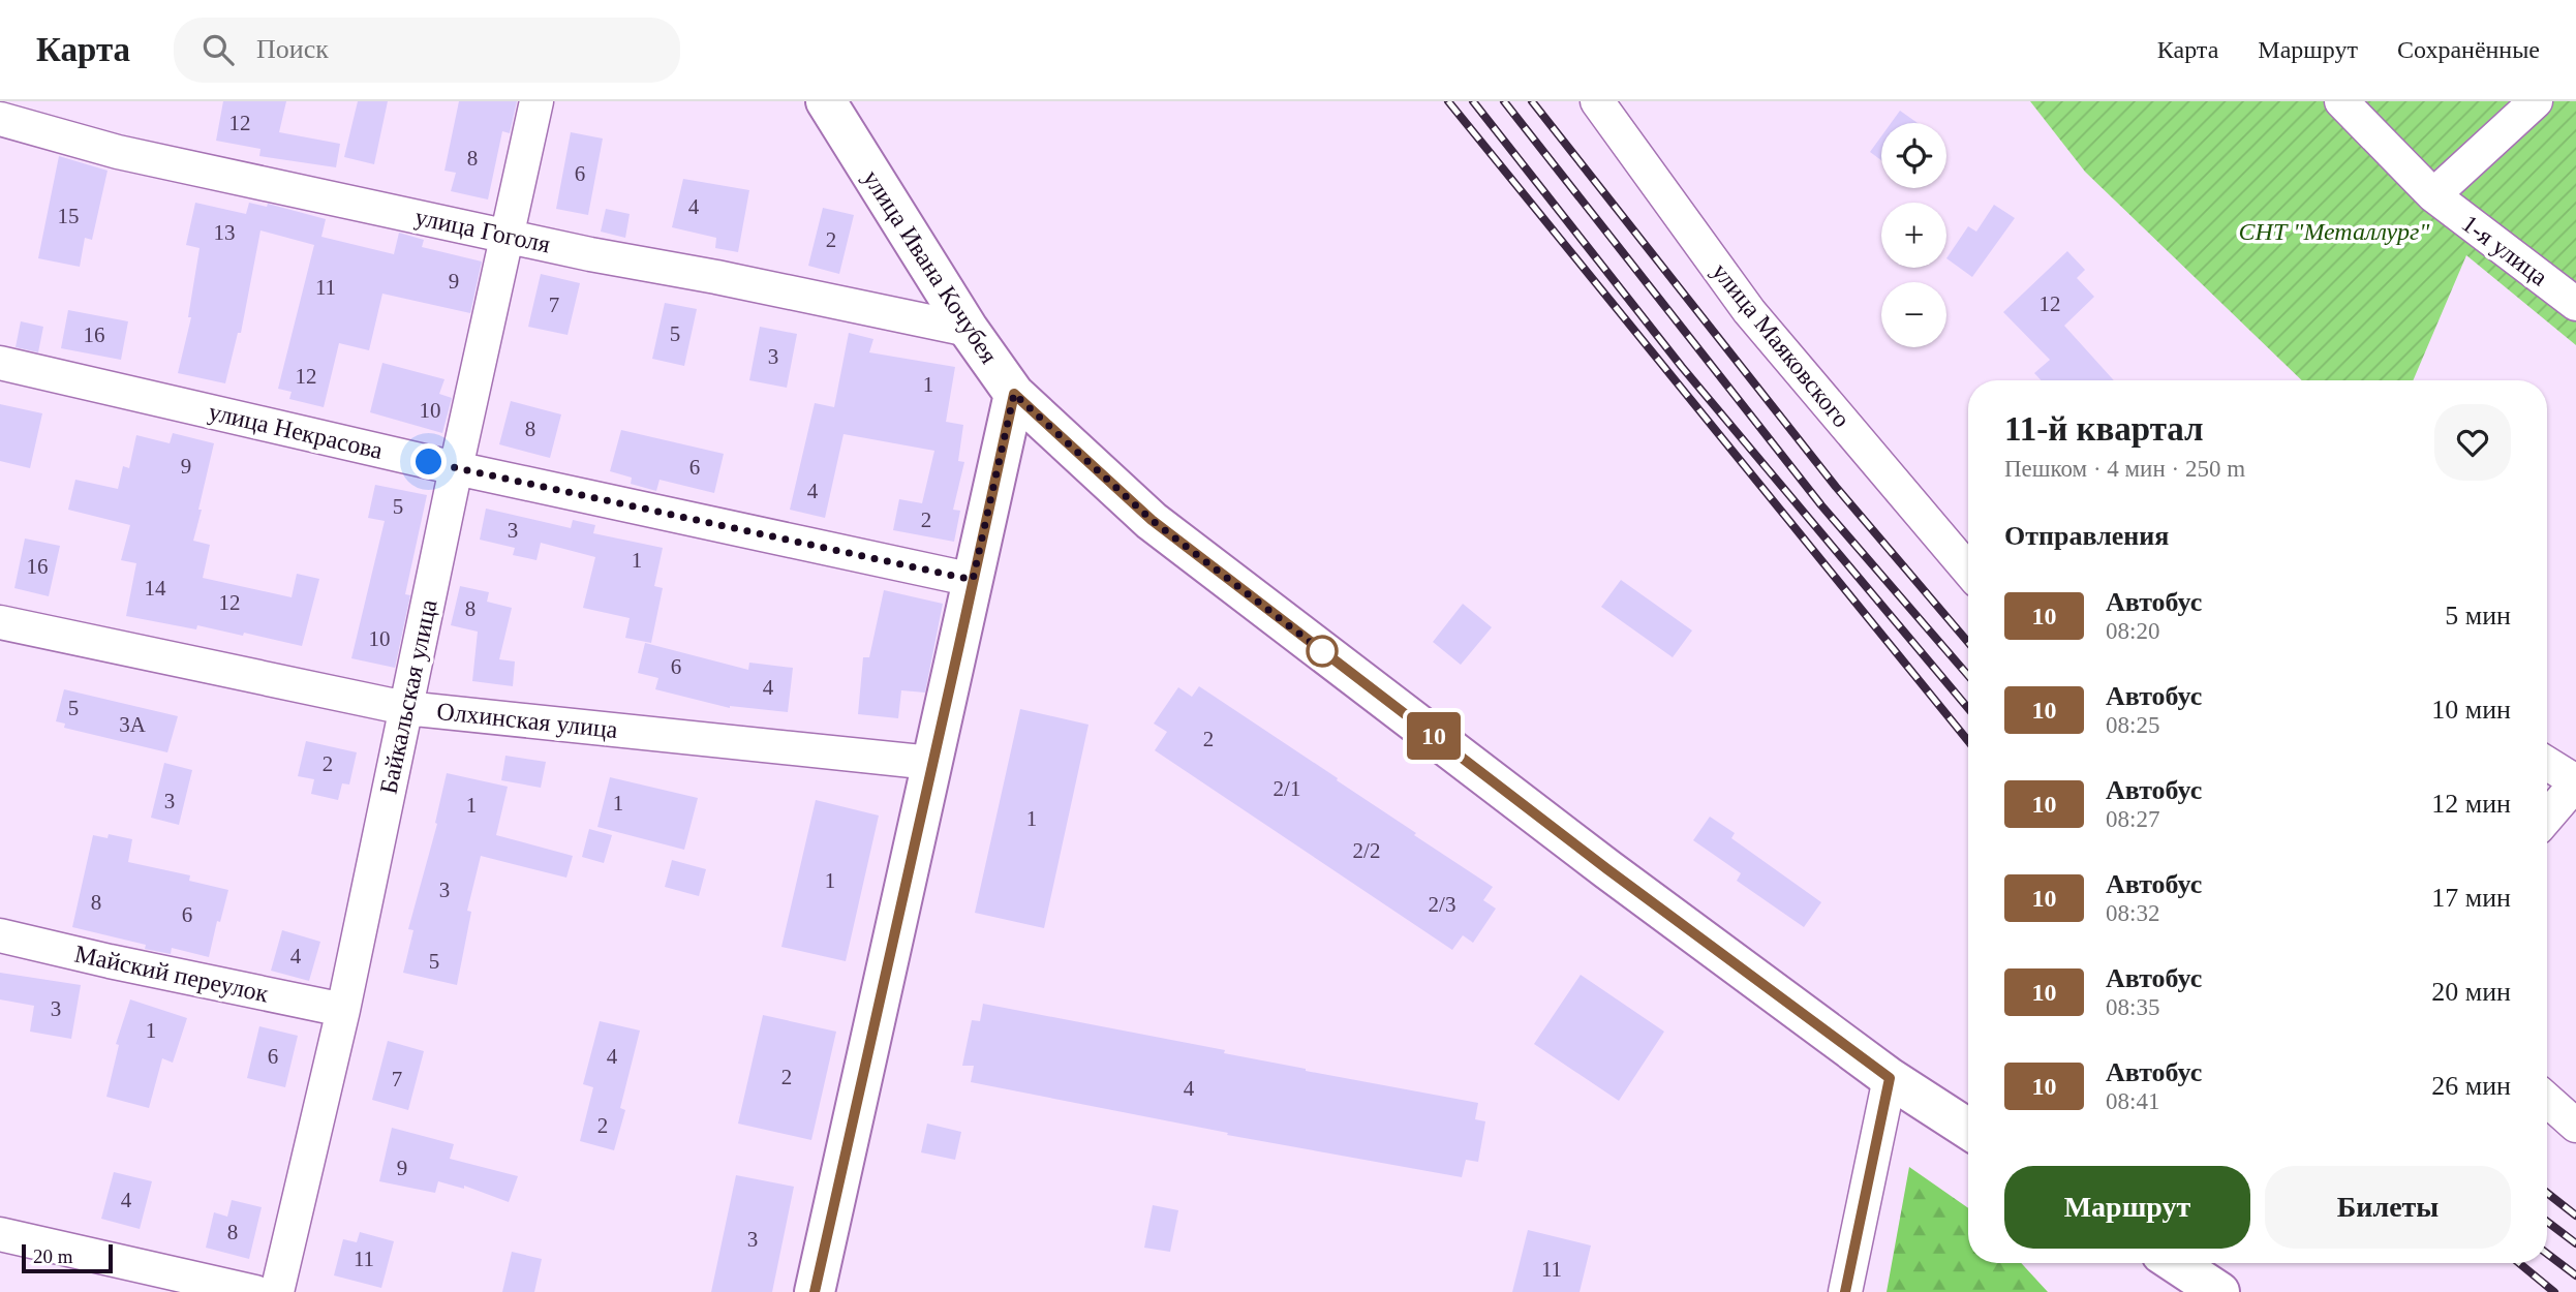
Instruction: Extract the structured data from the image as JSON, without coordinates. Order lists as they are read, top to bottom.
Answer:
{
  "streets": {
    "street": [
      "улица Гоголя",
      "1-я улица",
      "улица Ивана Кочубея",
      "улица Маяковского",
      "улица Некрасова",
      "Байкальская улица",
      "Олхинская улица",
      "Майский переулок"
    ]
  },
  "crossings": [
    ["улица Гоголя", "улица Ивана Кочубея"],
    ["улица Гоголя", "Байкальская улица"],
    ["улица Некрасова", "Байкальская улица"],
    ["Байкальская улица", "Олхинская улица"],
    ["Байкальская улица", "Майский переулок"]
  ],
  "parks": ["СНТ \"Металлург\""],
  "lines": ["bus line 10"],
  "house_numbers": [
    "12",
    "8",
    "6",
    "4",
    "15",
    "13",
    "2",
    "9",
    "11",
    "12",
    "7",
    "5",
    "16",
    "3",
    "12",
    "1",
    "10",
    "8",
    "9",
    "6",
    "4",
    "5",
    "2",
    "3",
    "1",
    "16",
    "14",
    "12",
    "8",
    "10",
    "6",
    "4",
    "5",
    "3А",
    "2",
    "2",
    "2/1",
    "3",
    "1",
    "1",
    "1",
    "2/2",
    "1",
    "3",
    "8",
    "2/3",
    "6",
    "4",
    "5",
    "3",
    "1",
    "6",
    "4",
    "2",
    "7",
    "4",
    "2",
    "9",
    "4",
    "8",
    "3",
    "11",
    "11"
  ],
  "scale_bar": "20 m",
  "page": {
    "header": "Карта",
    "search": "Поиск",
    "nav": ["Карта", "Маршрут", "Сохранённые"],
    "on_map": "10",
    "map_buttons": ["+", "−"],
    "heading": [
      ["11-й квартал", "Пешком · 4 мин · 250 m"],
      "Отправления"
    ],
    "list": [
      {
        "mark": "10",
        "name": "Автобус",
        "note": "08:20",
        "value": "5 мин"
      },
      {
        "mark": "10",
        "name": "Автобус",
        "note": "08:25",
        "value": "10 мин"
      },
      {
        "mark": "10",
        "name": "Автобус",
        "note": "08:27",
        "value": "12 мин"
      },
      {
        "mark": "10",
        "name": "Автобус",
        "note": "08:32",
        "value": "17 мин"
      },
      {
        "mark": "10",
        "name": "Автобус",
        "note": "08:35",
        "value": "20 мин"
      },
      {
        "mark": "10",
        "name": "Автобус",
        "note": "08:41",
        "value": "26 мин"
      }
    ],
    "buttons": ["Маршрут", "Билеты"],
    "scale": "20 m"
  }
}
